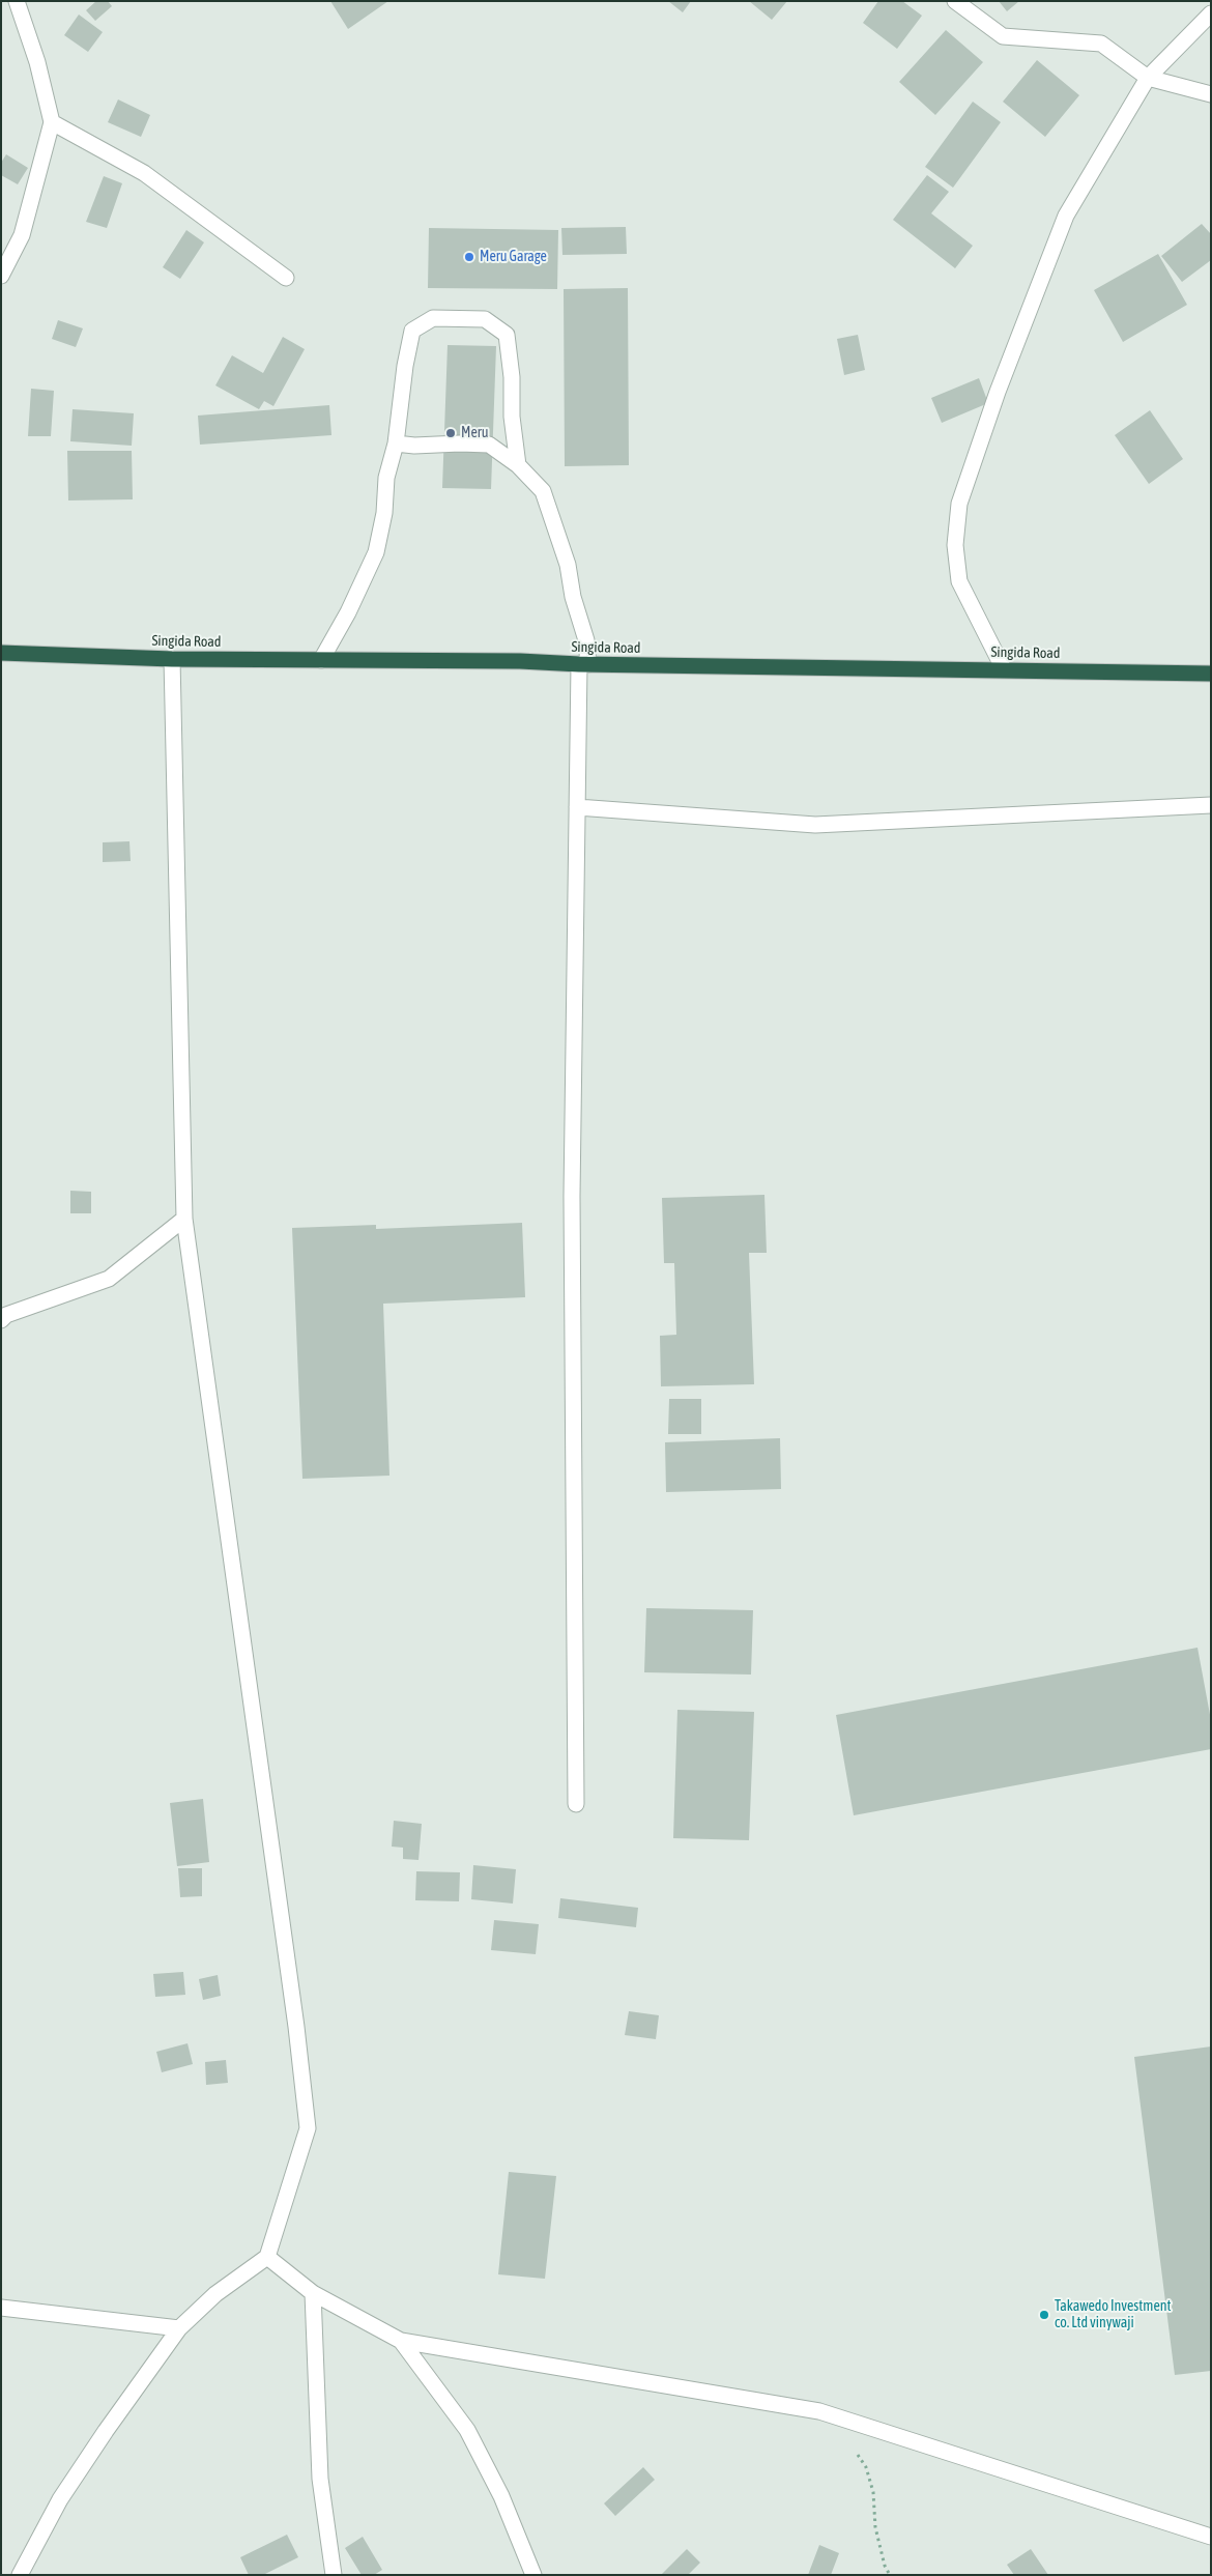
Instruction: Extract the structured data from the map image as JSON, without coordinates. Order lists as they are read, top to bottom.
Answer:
{
  "streets": {
    "highway": ["Singida Road"]
  },
  "places": ["Meru Garage", "Meru", "Takawedo Investment co. Ltd vinywaji"]
}
